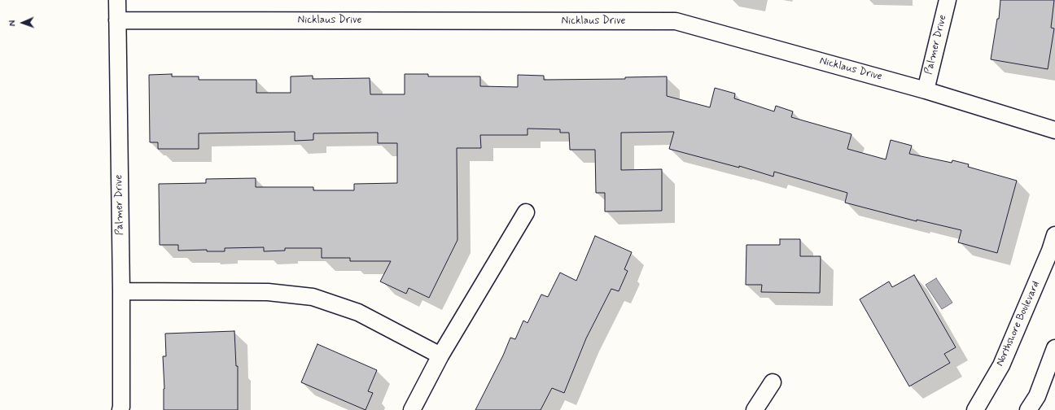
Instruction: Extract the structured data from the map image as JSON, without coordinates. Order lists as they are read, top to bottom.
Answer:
{
  "streets": {
    "street": ["Nicklaus Drive", "Palmer Drive", "Northshore Boulevard"]
  },
  "crossings": [
    ["Nicklaus Drive", "Palmer Drive"]
  ],
  "north": "left"
}
